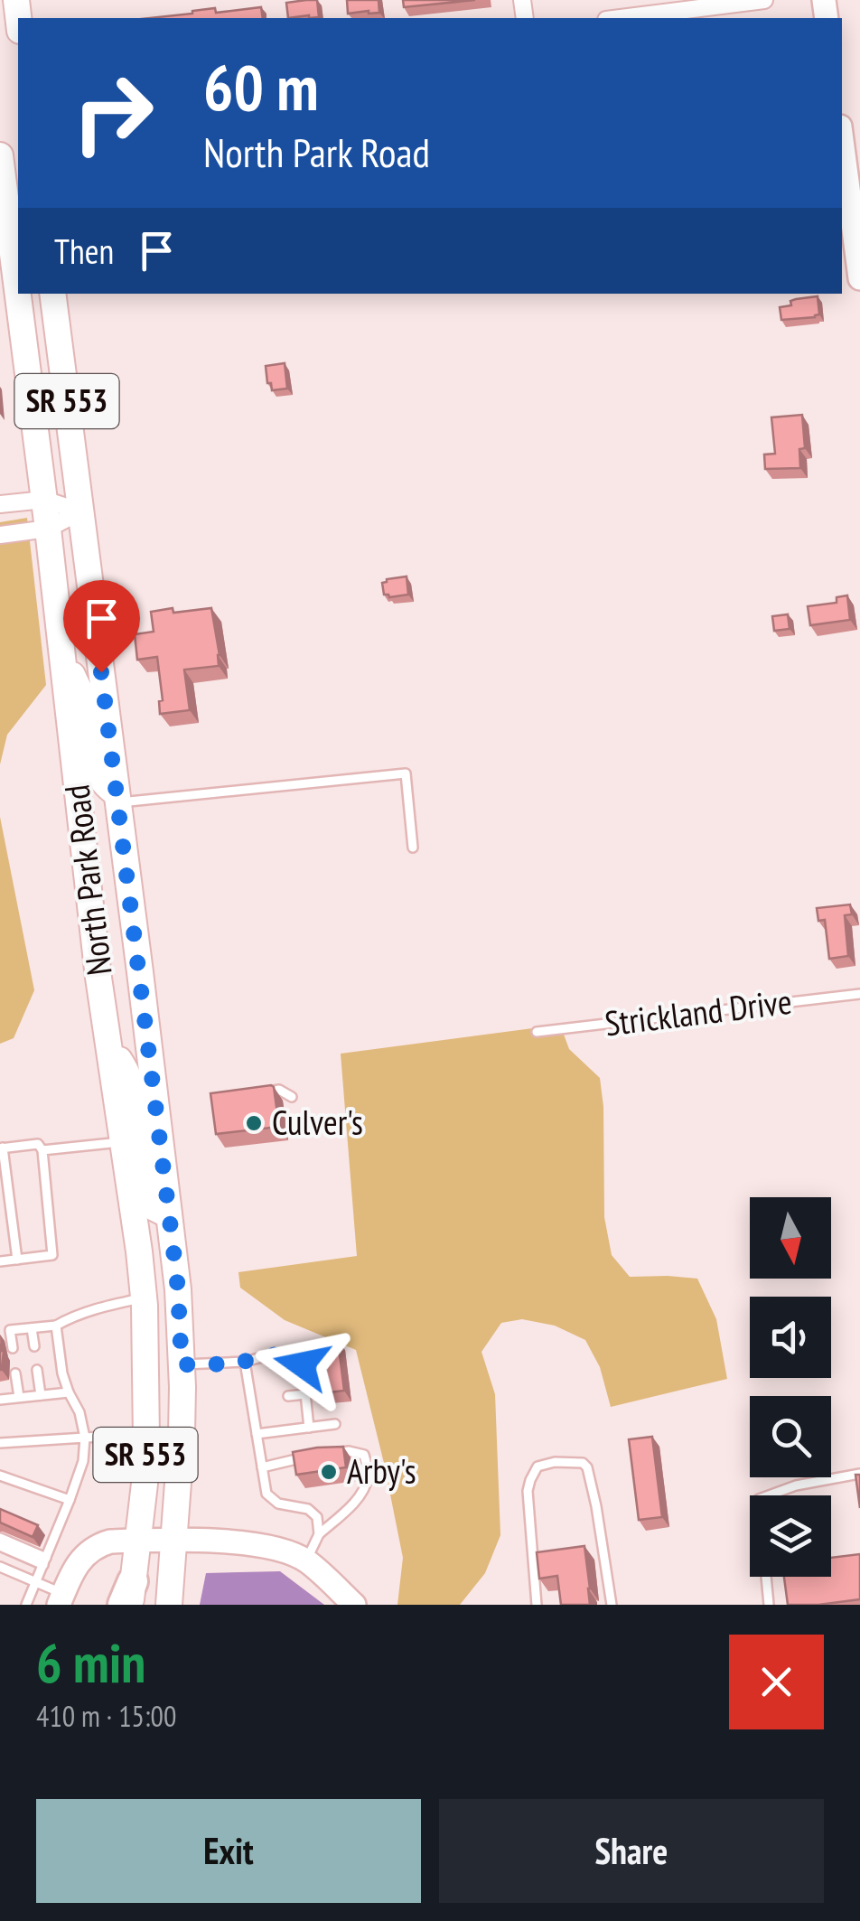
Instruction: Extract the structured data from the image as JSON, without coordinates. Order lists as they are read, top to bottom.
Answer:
{
  "streets": {
    "main road": ["SR 553", "North Park Road"],
    "lane": ["Strickland Drive"]
  },
  "places": ["Culver's", "Arby's"],
  "north": "bottom",
  "page": {
    "turn": ["60 m", "North Park Road"],
    "then": "Then",
    "heading": ["6 min", "410 m · 15:00"],
    "buttons": ["Exit", "Share"]
  }
}
